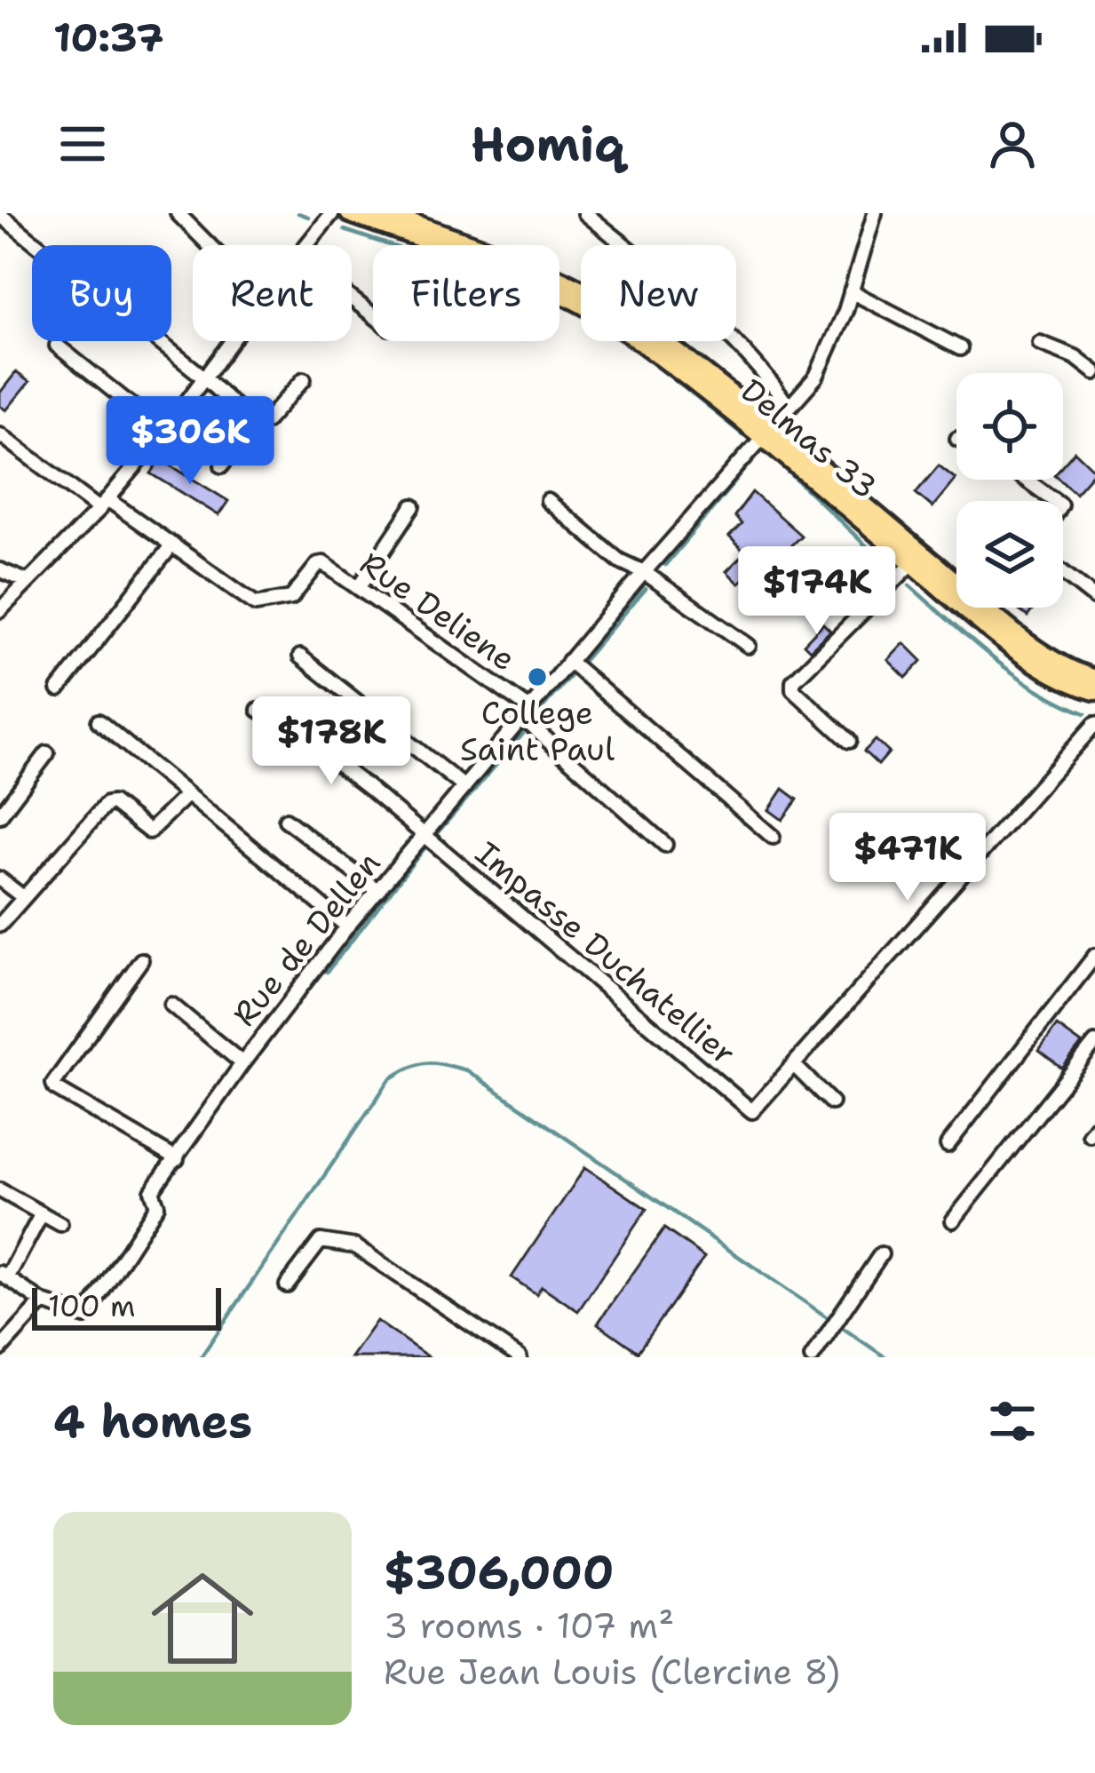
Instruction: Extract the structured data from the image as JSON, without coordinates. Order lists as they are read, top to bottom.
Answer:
{
  "streets": {
    "main road": ["Delmas 33"],
    "street": ["Rue Deliene", "Rue de Dellen", "Impasse Duchatellier"]
  },
  "crossings": [
    ["Delmas 33", "Rue de Dellen"],
    ["Rue Deliene", "Rue de Dellen"],
    ["Rue de Dellen", "Impasse Duchatellier"]
  ],
  "places": ["College Saint Paul"],
  "scale_bar": "100 m",
  "page": {
    "status": "10:37",
    "header": "Homiq",
    "chip": [
      "Buy",
      "Rent",
      "Filters",
      "New"
    ],
    "price": [
      "$306K",
      "$174K",
      "$178K",
      "$471K"
    ],
    "scale": "100 m",
    "heading": "4 homes",
    "list": [
      {
        "name": "$306,000",
        "note": "3 rooms · 107 m² · Rue Jean Louis (Clercine 8)"
      }
    ]
  }
}
